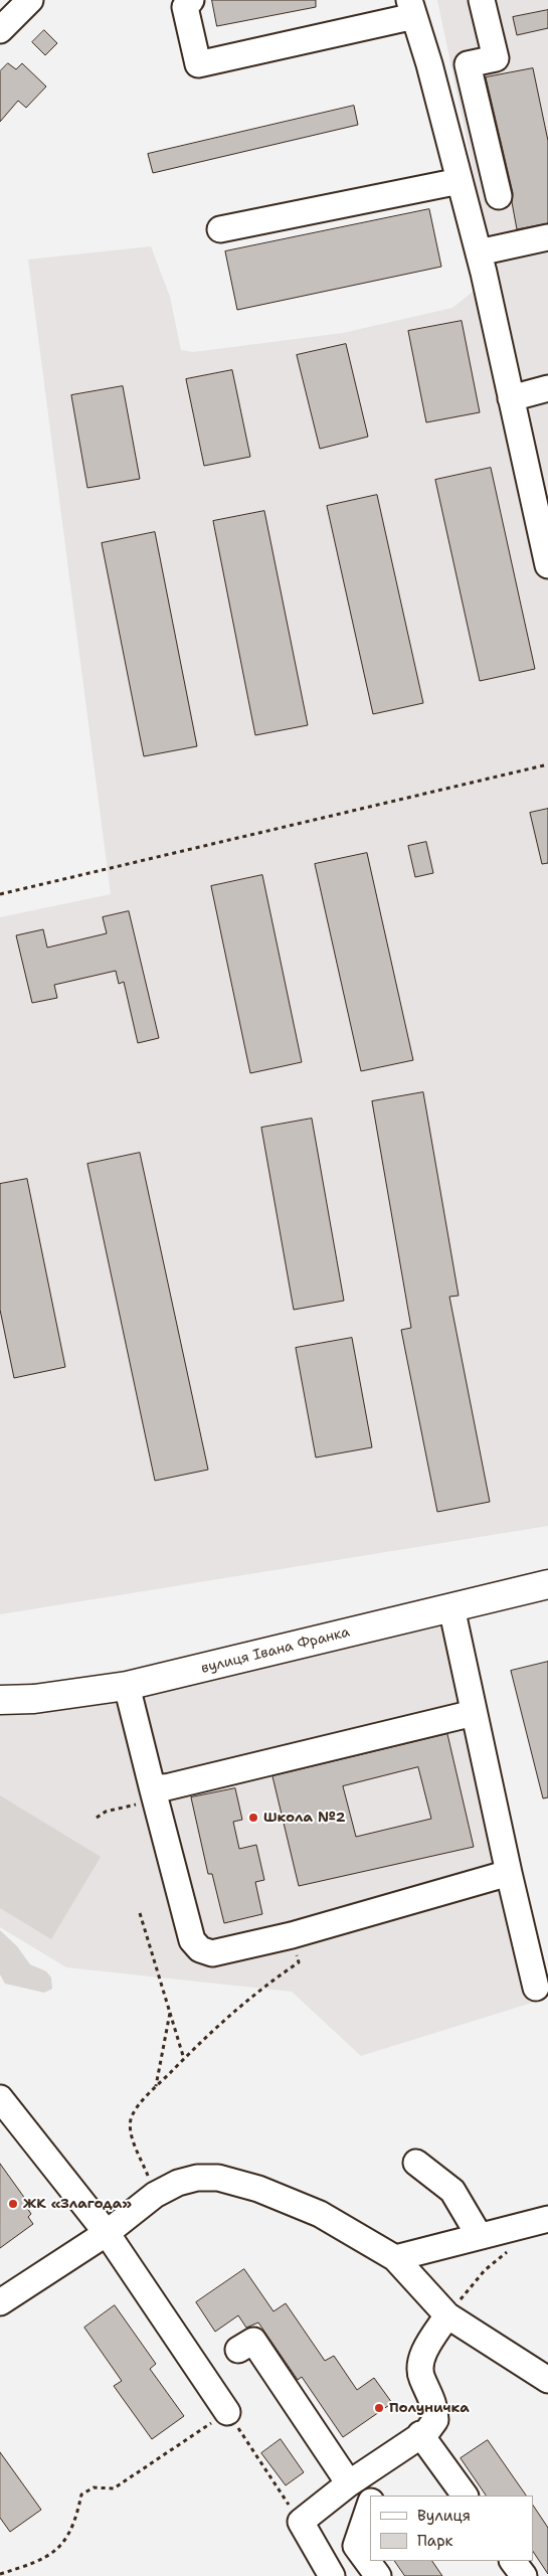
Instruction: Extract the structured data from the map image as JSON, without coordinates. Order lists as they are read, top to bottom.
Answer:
{
  "streets": {
    "main road": ["вулиця Івана Франка"]
  },
  "places": ["Школа №2", "ЖК «Злагода»", "Полуничка"],
  "legend": ["Вулиця", "Парк"]
}
